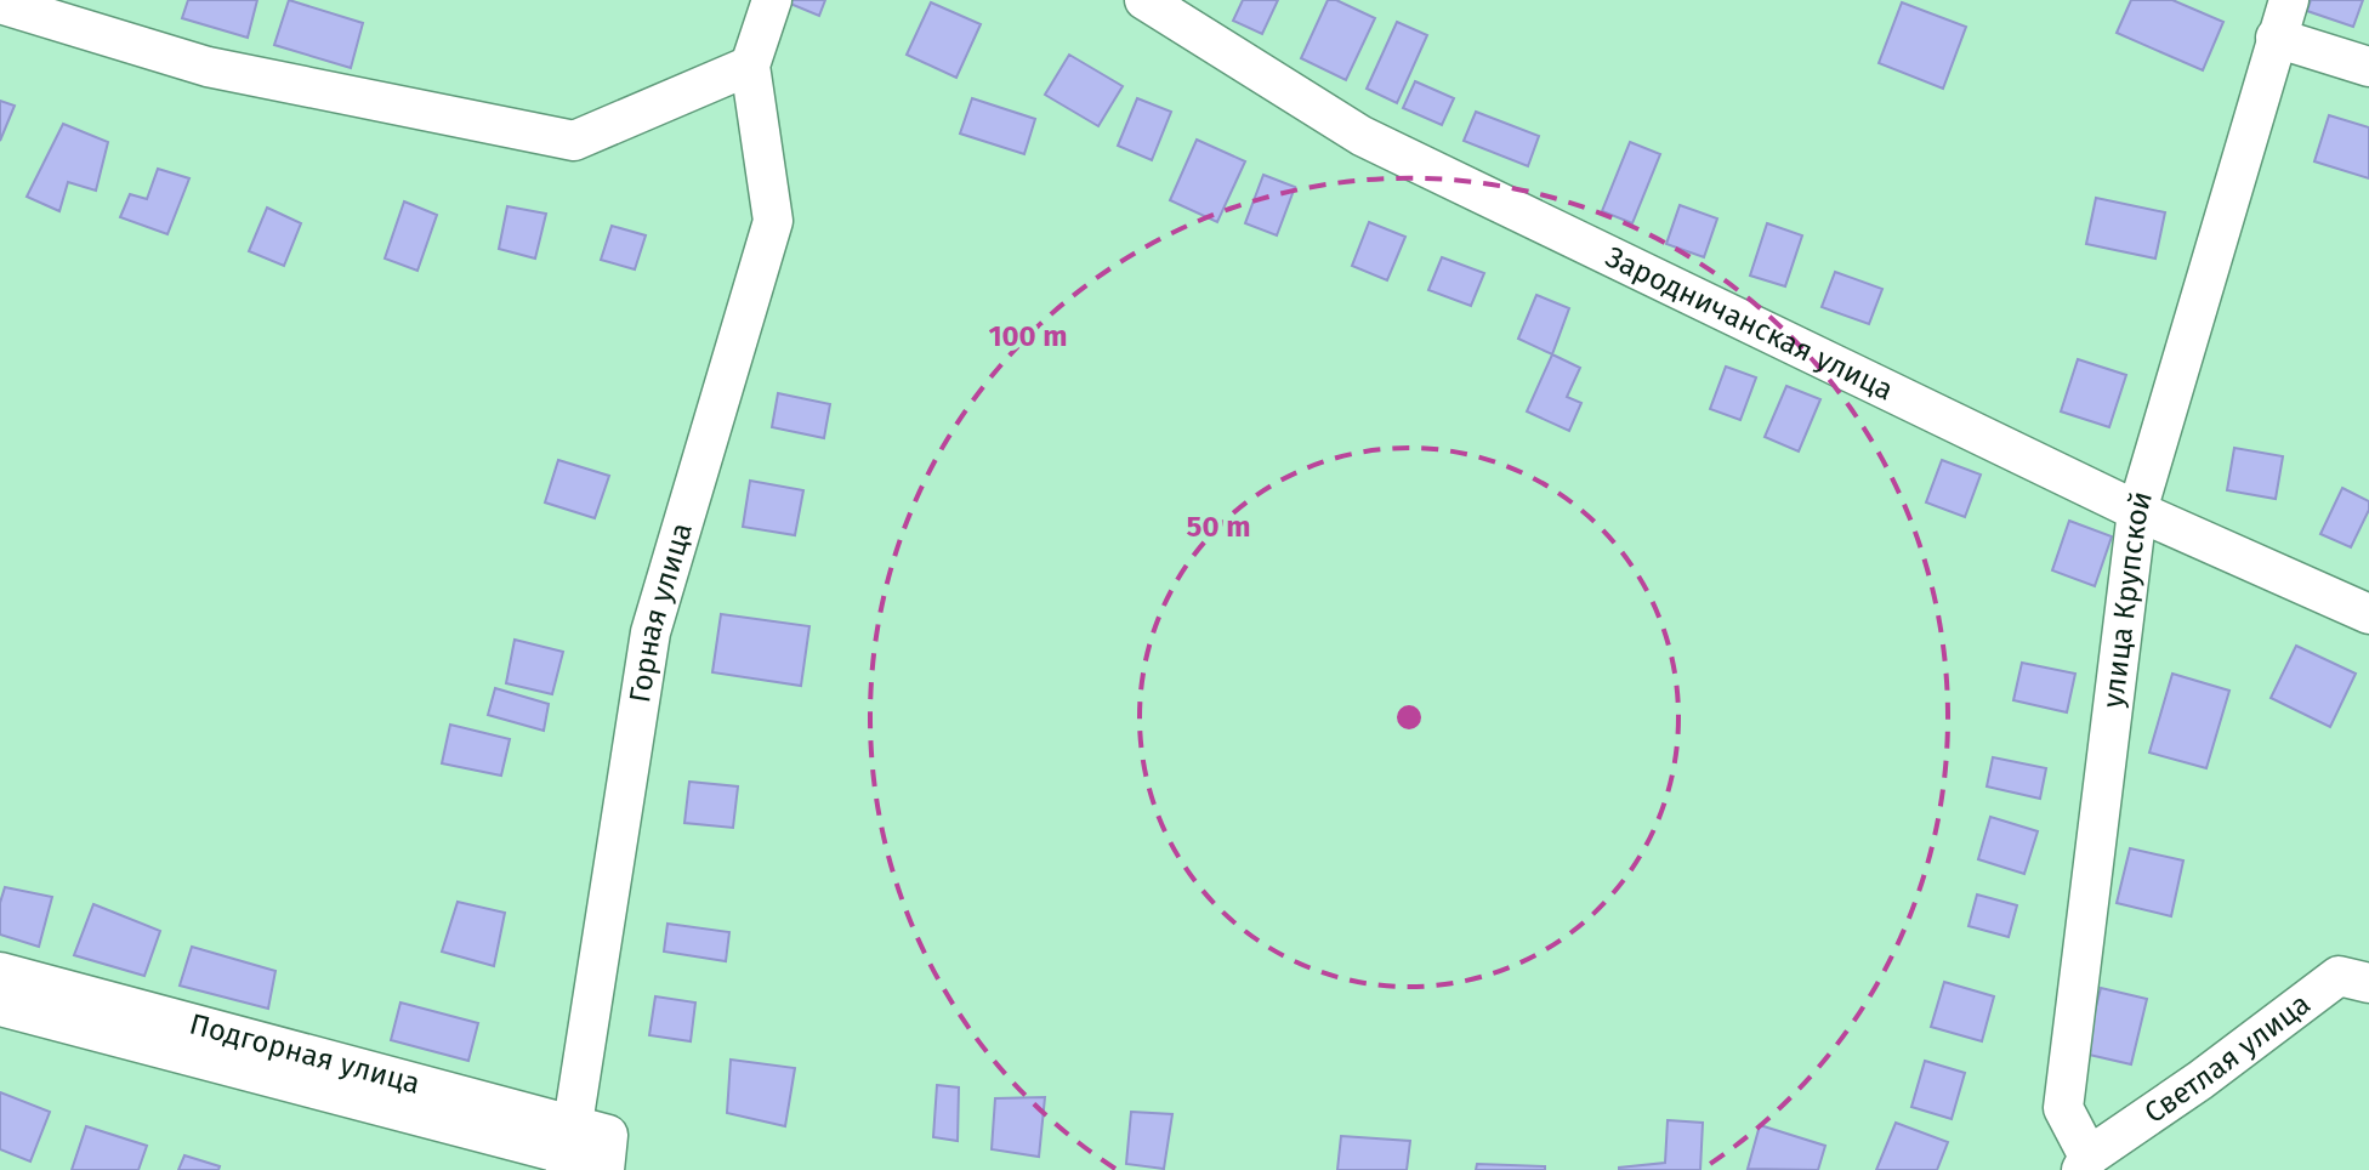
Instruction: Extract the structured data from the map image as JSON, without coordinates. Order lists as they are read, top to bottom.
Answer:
{
  "streets": {
    "street": [
      "Зародничанская улица",
      "улица Крупской",
      "Горная улица",
      "Подгорная улица",
      "Светлая улица"
    ]
  },
  "crossings": [
    ["Зародничанская улица", "улица Крупской"],
    ["улица Крупской", "Светлая улица"],
    ["Горная улица", "Подгорная улица"]
  ],
  "rings": ["100 m", "50 m"]
}
